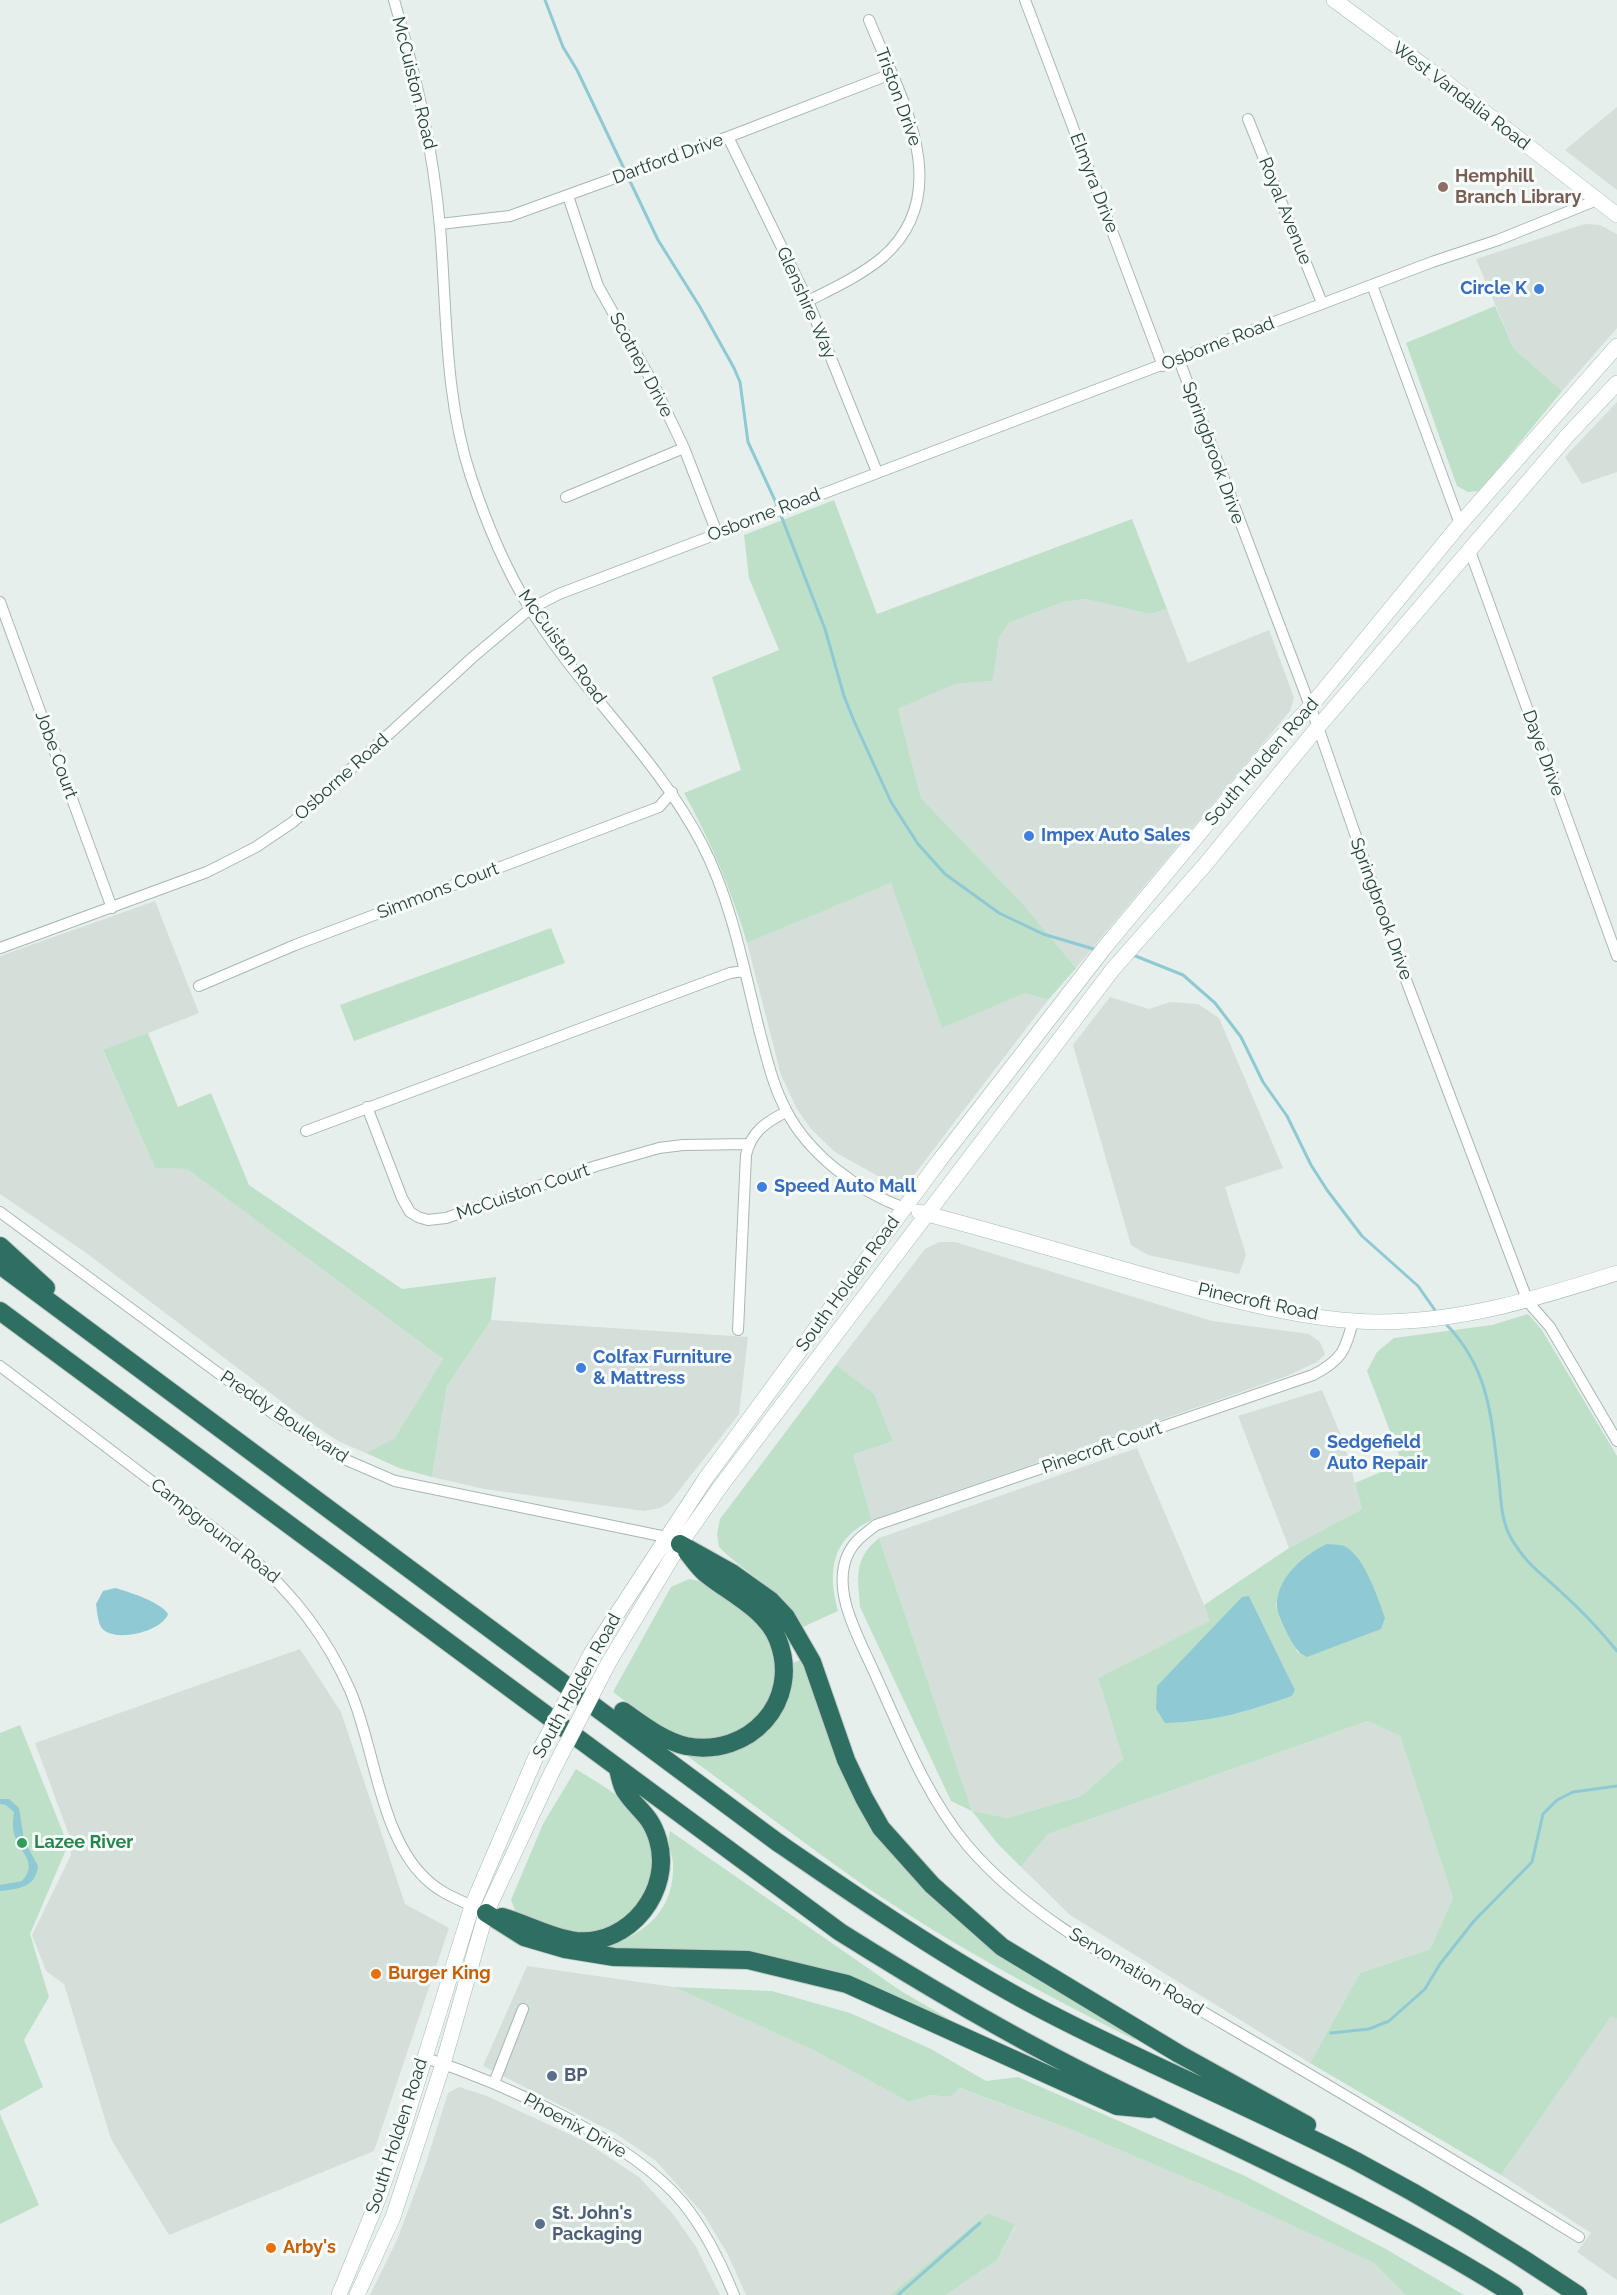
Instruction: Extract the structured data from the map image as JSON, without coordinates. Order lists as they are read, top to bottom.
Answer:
{
  "streets": {
    "main road": ["West Vandalia Road", "South Holden Road", "Pinecroft Road"],
    "street": [
      "McCuiston Road",
      "Triston Drive",
      "Dartford Drive",
      "Elmyra Drive",
      "Royal Avenue",
      "Glenshire Way",
      "Osborne Road",
      "Scotney Drive",
      "Springbrook Drive",
      "Daye Drive",
      "Jobe Court",
      "Simmons Court",
      "McCuiston Court",
      "Preddy Boulevard",
      "Pinecroft Court",
      "Campground Road",
      "Servomation Road",
      "Phoenix Drive"
    ]
  },
  "crossings": [
    ["McCuiston Road", "Dartford Drive"],
    ["McCuiston Road", "Osborne Road"],
    ["McCuiston Road", "South Holden Road"],
    ["McCuiston Road", "Simmons Court"],
    ["McCuiston Road", "Pinecroft Road"],
    ["West Vandalia Road", "Osborne Road"],
    ["Triston Drive", "Dartford Drive"],
    ["Triston Drive", "Glenshire Way"],
    ["Dartford Drive", "Glenshire Way"],
    ["Dartford Drive", "Scotney Drive"],
    ["Elmyra Drive", "Osborne Road"],
    ["Royal Avenue", "Osborne Road"],
    ["Glenshire Way", "Osborne Road"],
    ["Osborne Road", "Scotney Drive"],
    ["Osborne Road", "Springbrook Drive"],
    ["Osborne Road", "Jobe Court"],
    ["Springbrook Drive", "South Holden Road"],
    ["Springbrook Drive", "Pinecroft Road"],
    ["Daye Drive", "South Holden Road"],
    ["South Holden Road", "Pinecroft Road"],
    ["South Holden Road", "Preddy Boulevard"],
    ["South Holden Road", "Campground Road"],
    ["South Holden Road", "Phoenix Drive"],
    ["Pinecroft Road", "Pinecroft Court"],
    ["Pinecroft Court", "Servomation Road"]
  ],
  "places": [
    "Hemphill Branch Library",
    "Circle K",
    "Impex Auto Sales",
    "Speed Auto Mall",
    "Colfax Furniture & Mattress",
    "Sedgefield Auto Repair",
    "Lazee River",
    "Burger King",
    "BP",
    "St. John's Packaging",
    "Arby's"
  ]
}
